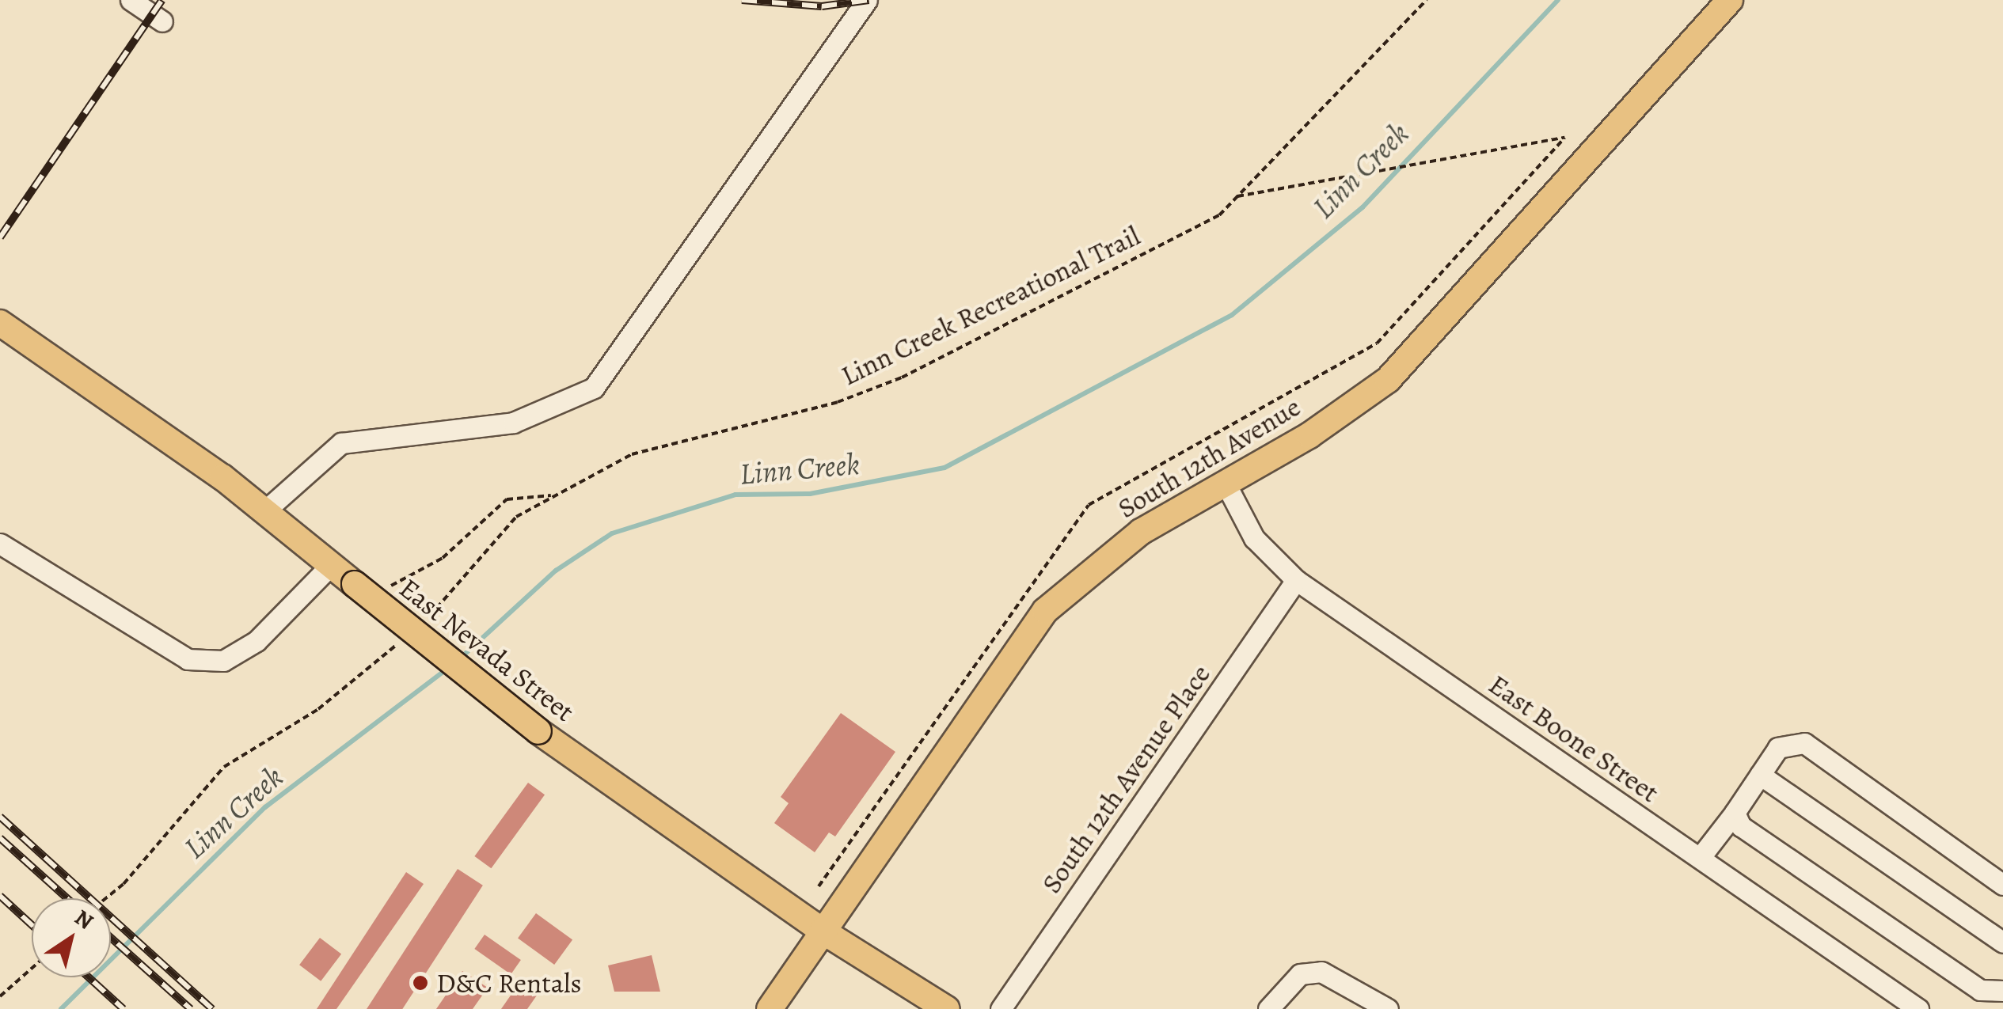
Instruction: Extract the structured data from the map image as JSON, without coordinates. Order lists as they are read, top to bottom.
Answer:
{
  "streets": {
    "main road": ["South 12th Avenue", "East Nevada Street"],
    "street": ["East Boone Street", "South 12th Avenue Place"],
    "path": ["Linn Creek Recreational Trail"]
  },
  "crossings": [
    ["South 12th Avenue", "East Nevada Street"],
    ["South 12th Avenue", "East Boone Street"],
    ["East Boone Street", "South 12th Avenue Place"]
  ],
  "water": ["Linn Creek"],
  "places": ["D&C Rentals"],
  "north": "top right"
}
